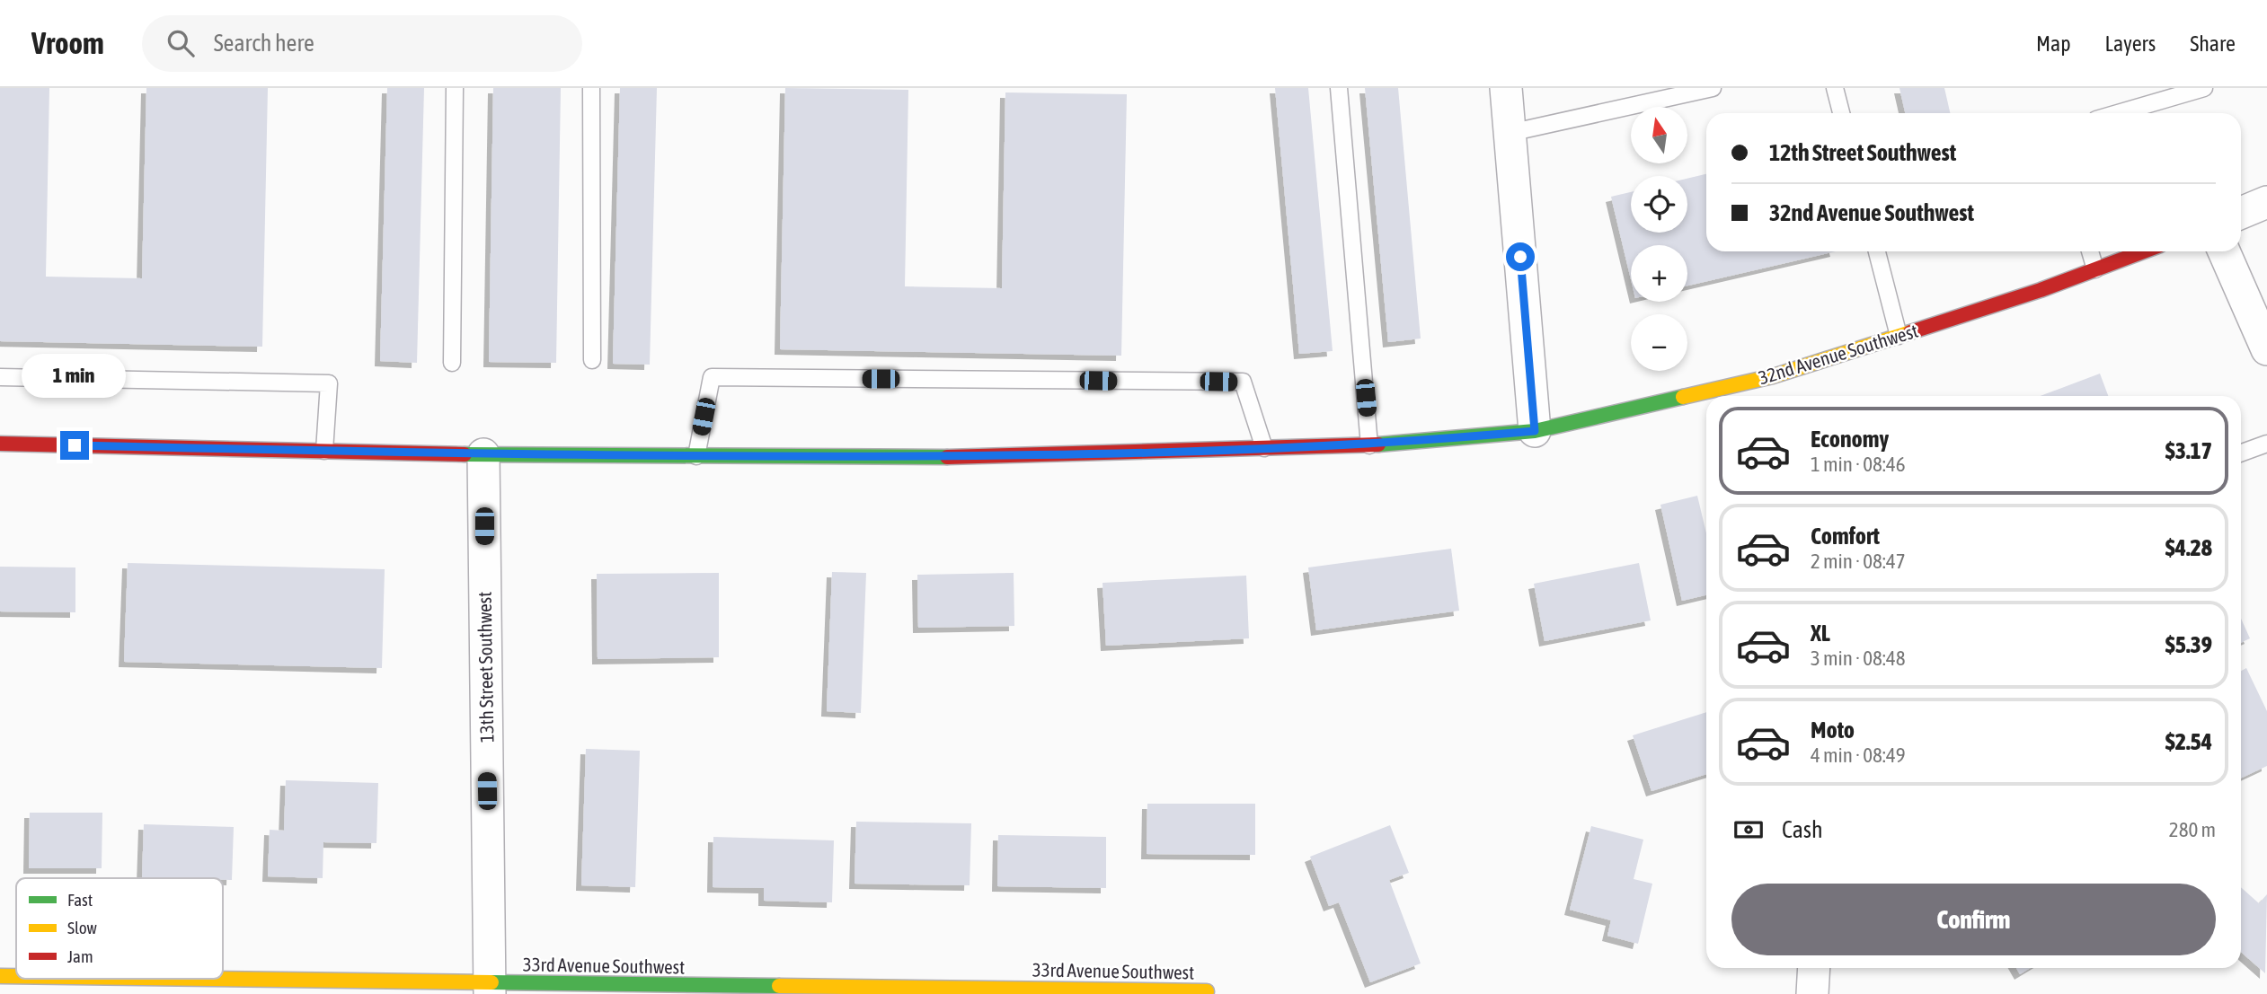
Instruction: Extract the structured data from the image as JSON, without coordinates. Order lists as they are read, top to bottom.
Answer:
{
  "streets": {
    "street": ["32nd Avenue Southwest", "13th Street Southwest", "33rd Avenue Southwest"]
  },
  "crossings": [
    ["32nd Avenue Southwest", "13th Street Southwest"],
    ["13th Street Southwest", "33rd Avenue Southwest"]
  ],
  "legend": ["Fast", "Slow", "Jam"],
  "north": "top",
  "page": {
    "header": "Vroom",
    "search": "Search here",
    "nav": ["Map", "Layers", "Share"],
    "map_buttons": ["+", "−"],
    "banner": ["12th Street Southwest", "32nd Avenue Southwest"],
    "bubble": "1 min",
    "list": [
      {
        "name": "Economy",
        "note": "1 min · 08:46",
        "value": "$3.17"
      },
      {
        "name": "Comfort",
        "note": "2 min · 08:47",
        "value": "$4.28"
      },
      {
        "name": "XL",
        "note": "3 min · 08:48",
        "value": "$5.39"
      },
      {
        "name": "Moto",
        "note": "4 min · 08:49",
        "value": "$2.54"
      }
    ],
    "pay": ["Cash", "280 m"],
    "buttons": "Confirm"
  }
}
